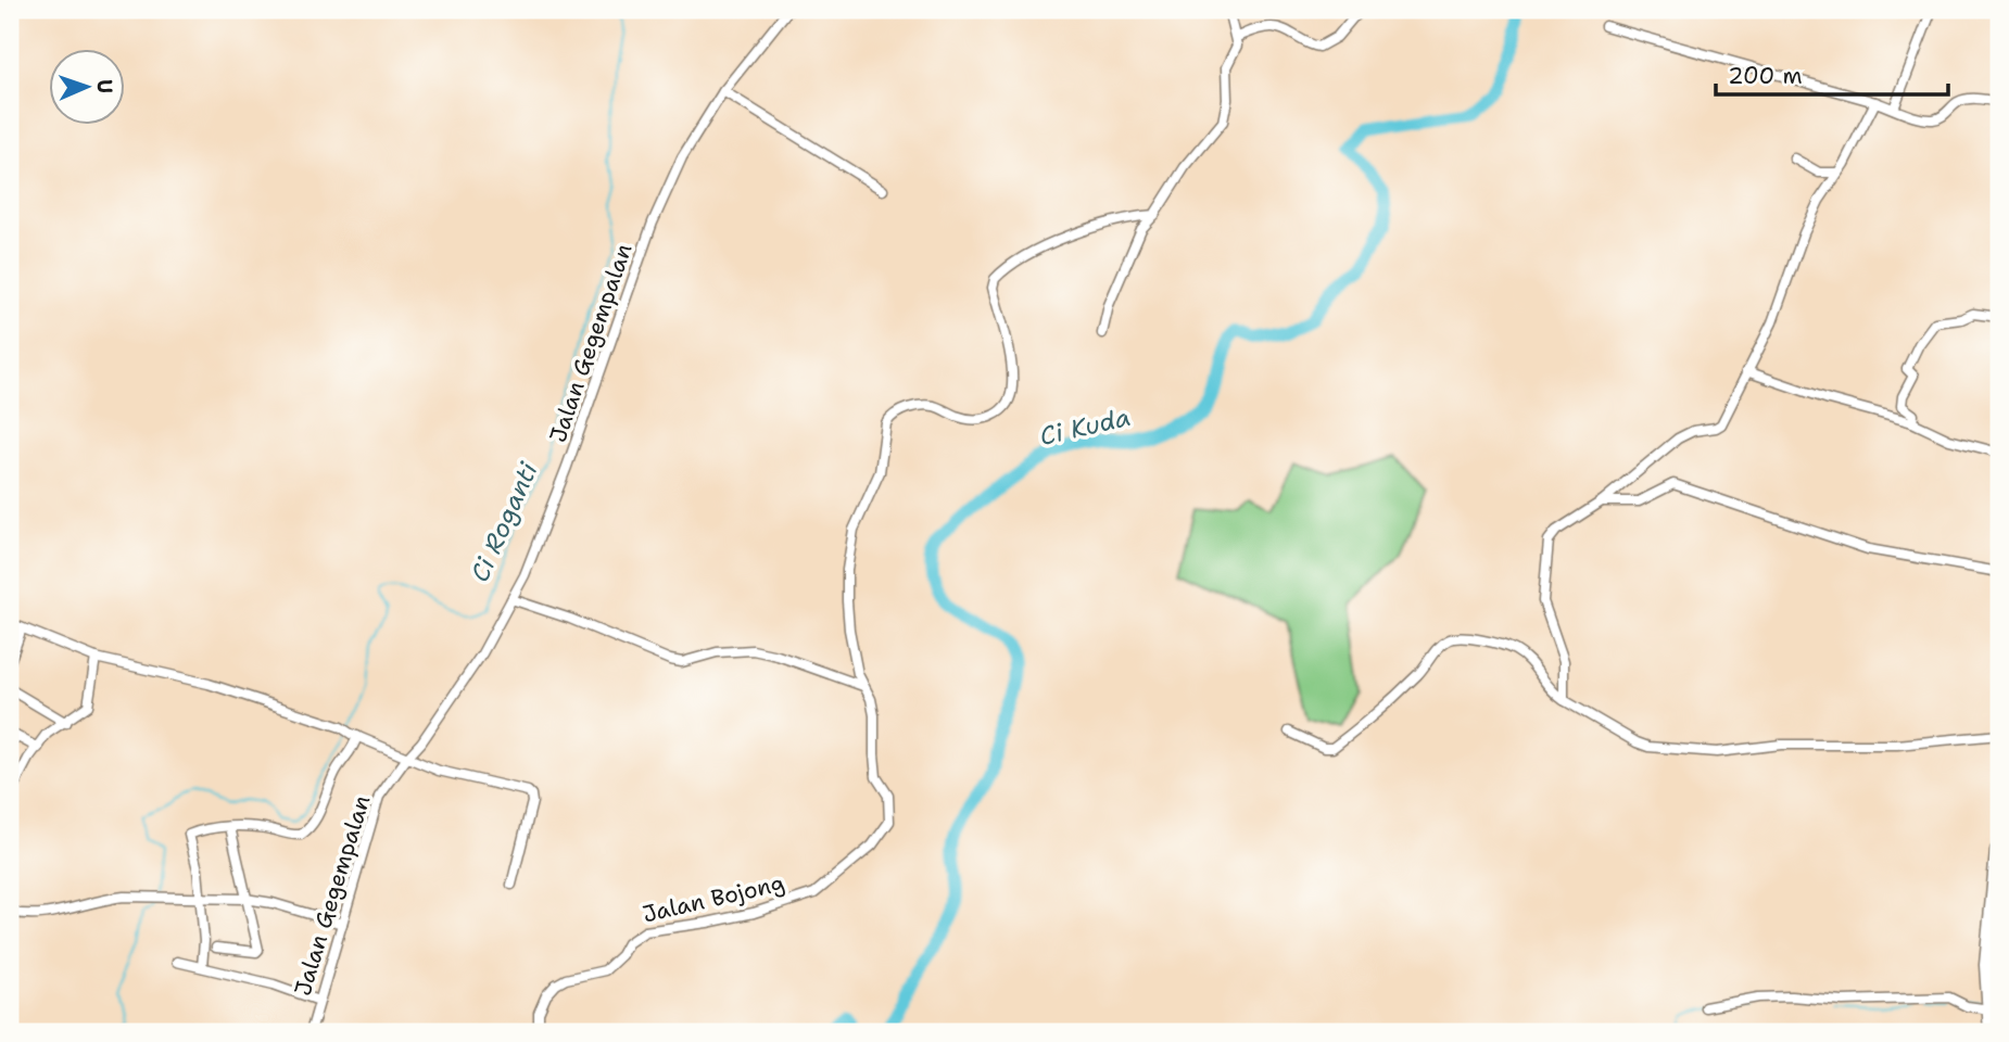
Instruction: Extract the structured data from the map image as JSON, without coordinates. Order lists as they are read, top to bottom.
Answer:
{
  "streets": {
    "street": ["Jalan Gegempalan", "Jalan Bojong"]
  },
  "water": ["Ci Kuda", "Ci Roganti"],
  "scale_bar": "200 m",
  "north": "right"
}
